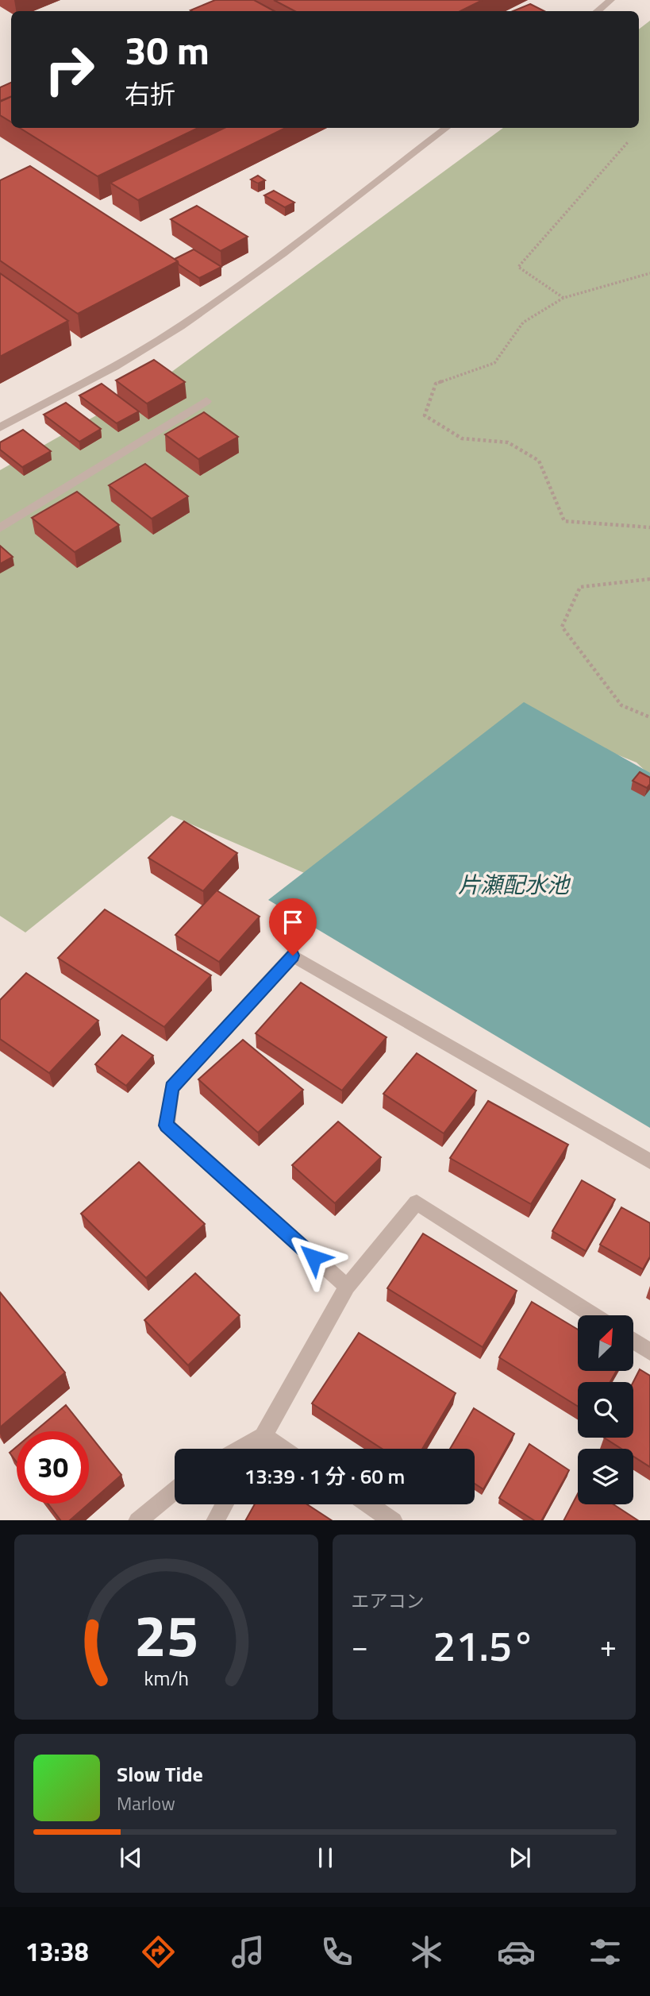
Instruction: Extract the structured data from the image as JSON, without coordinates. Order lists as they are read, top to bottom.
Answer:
{
  "water": ["片瀬配水池"],
  "north": "top right",
  "page": {
    "turn": ["30 m", "右折"],
    "limit": "30",
    "trip": "13:39 · 1 分 · 60 m",
    "tile": "エアコン",
    "heat": ["−", "21.5°", "+"],
    "song": ["Slow Tide", "Marlow"],
    "tabs": "13:38",
    "gauge": ["25", "km/h"]
  }
}
